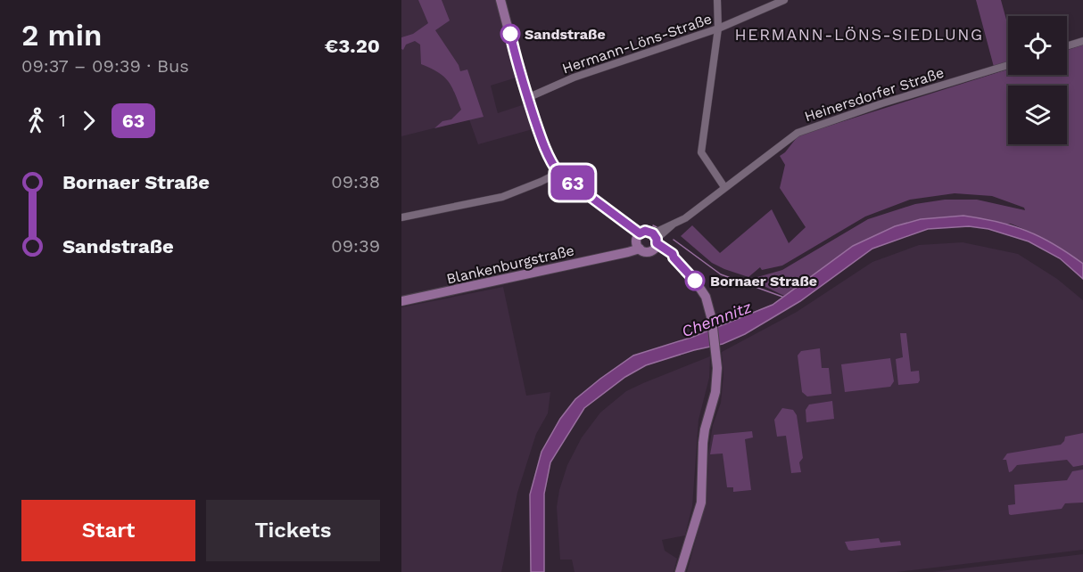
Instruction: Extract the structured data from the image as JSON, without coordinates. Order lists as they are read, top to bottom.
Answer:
{
  "streets": {
    "main road": ["Blankenburgstraße"],
    "street": ["Hermann-Löns-Straße", "Heinersdorfer Straße"]
  },
  "districts": ["HERMANN-LÖNS-SIEDLUNG"],
  "water": ["Chemnitz"],
  "places": ["Sandstraße", "Bornaer Straße"],
  "lines": ["bus line 63"],
  "page": {
    "heading": ["2 min", "09:37 – 09:39 · Bus", "€3.20"],
    "on_map": "63",
    "legs": ["1", "63"],
    "list": [
      {
        "name": "Bornaer Straße",
        "value": "09:38"
      },
      {
        "name": "Sandstraße",
        "value": "09:39"
      }
    ],
    "buttons": ["Start", "Tickets"]
  }
}
